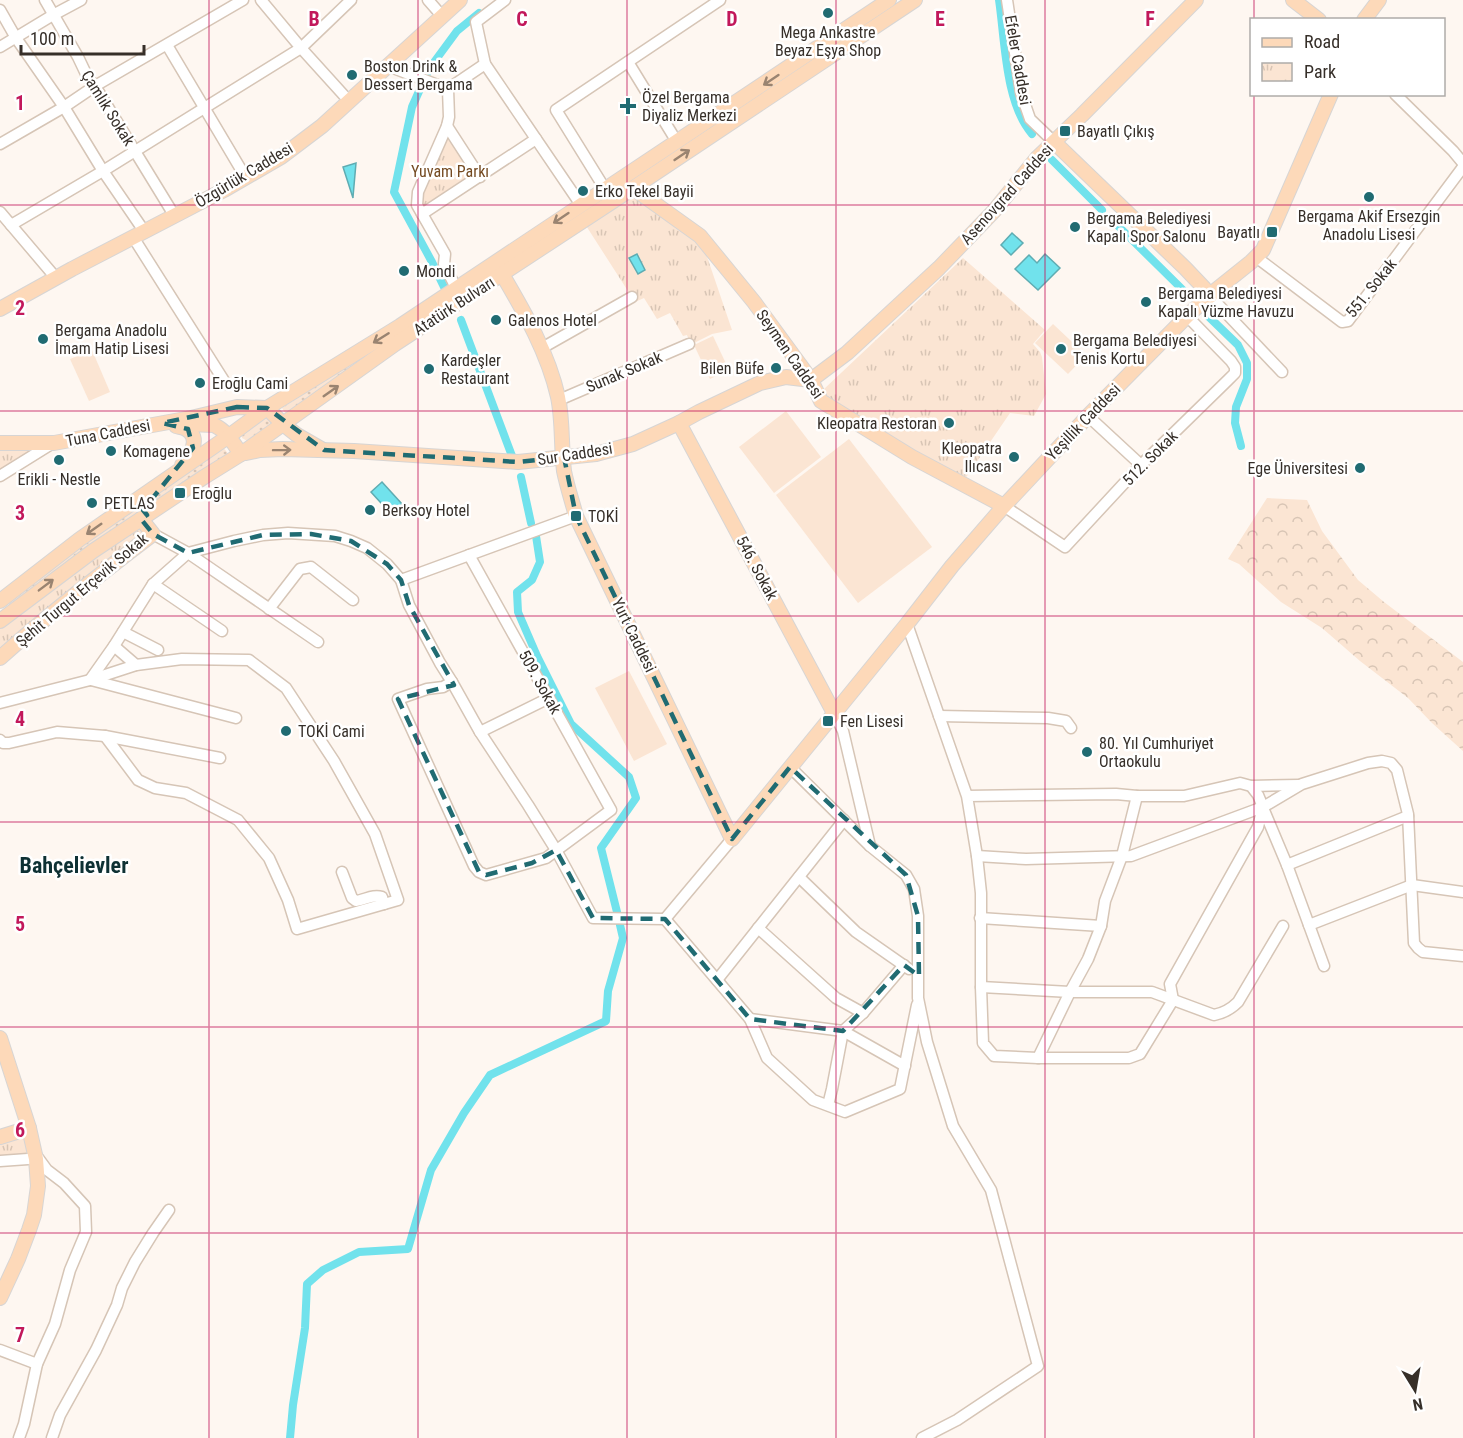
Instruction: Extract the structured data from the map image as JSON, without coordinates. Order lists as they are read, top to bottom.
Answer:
{
  "streets": {
    "main road": [
      "Efeler Caddesi",
      "Özgürlük Caddesi",
      "Asenovgrad Caddesi",
      "Atatürk Bulvarı",
      "Seymen Caddesi",
      "Yeşillik Caddesi",
      "Tuna Caddesi",
      "Sur Caddesi",
      "546. Sokak",
      "Şehit Turgut Erçevik Sokak",
      "Yurt Caddesi"
    ],
    "street": [
      "Çamlık Sokak",
      "551. Sokak",
      "Sunak Sokak",
      "512. Sokak",
      "509. Sokak"
    ]
  },
  "crossings": [
    ["Efeler Caddesi", "Asenovgrad Caddesi"],
    ["Efeler Caddesi", "Yeşillik Caddesi"],
    ["Çamlık Sokak", "Özgürlük Caddesi"],
    ["Asenovgrad Caddesi", "Seymen Caddesi"],
    ["Asenovgrad Caddesi", "Sur Caddesi"],
    ["551. Sokak", "Yeşillik Caddesi"],
    ["Atatürk Bulvarı", "Seymen Caddesi"],
    ["Atatürk Bulvarı", "Tuna Caddesi"],
    ["Atatürk Bulvarı", "Sur Caddesi"],
    ["Atatürk Bulvarı", "Şehit Turgut Erçevik Sokak"],
    ["Atatürk Bulvarı", "Yurt Caddesi"],
    ["Seymen Caddesi", "Yeşillik Caddesi"],
    ["Seymen Caddesi", "Sur Caddesi"],
    ["Seymen Caddesi", "512. Sokak"],
    ["Sunak Sokak", "Yurt Caddesi"],
    ["Yeşillik Caddesi", "512. Sokak"],
    ["Yeşillik Caddesi", "546. Sokak"],
    ["Sur Caddesi", "546. Sokak"],
    ["Sur Caddesi", "Yurt Caddesi"]
  ],
  "districts": ["Bahçelievler"],
  "parks": ["Yuvam Parkı"],
  "places": {
    "other": [
      "Mega Ankastre Beyaz Eşya Shop",
      "Boston Drink & Dessert Bergama",
      "Erko Tekel Bayii",
      "Bergama Akif Ersezgin Anadolu Lisesi",
      "Bergama Belediyesi Kapalı Spor Salonu",
      "Mondi",
      "Bergama Belediyesi Kapalı Yüzme Havuzu",
      "Galenos Hotel",
      "Bergama Anadolu İmam Hatip Lisesi",
      "Bergama Belediyesi Tenis Kortu",
      "Bilen Büfe",
      "Kardeşler Restaurant",
      "Eroğlu Cami",
      "Kleopatra Restoran",
      "Komagene",
      "Kleopatra Ilıcası",
      "Erikli - Nestle",
      "Ege Üniversitesi",
      "PETLAS",
      "Berksoy Hotel",
      "TOKİ Cami",
      "80. Yıl Cumhuriyet Ortaokulu"
    ],
    "health": ["Özel Bergama Diyaliz Merkezi"],
    "transit": [
      "Bayatlı Çıkış",
      "Bayatlı",
      "Eroğlu",
      "TOKİ",
      "Fen Lisesi"
    ]
  },
  "legend": ["Road", "Park"],
  "scale_bar": "100 m",
  "north": "bottom",
  "grid": {
    "columns": [
      "B",
      "C",
      "D",
      "E",
      "F"
    ],
    "rows": [
      "1",
      "2",
      "3",
      "4",
      "5",
      "6",
      "7"
    ]
  }
}
